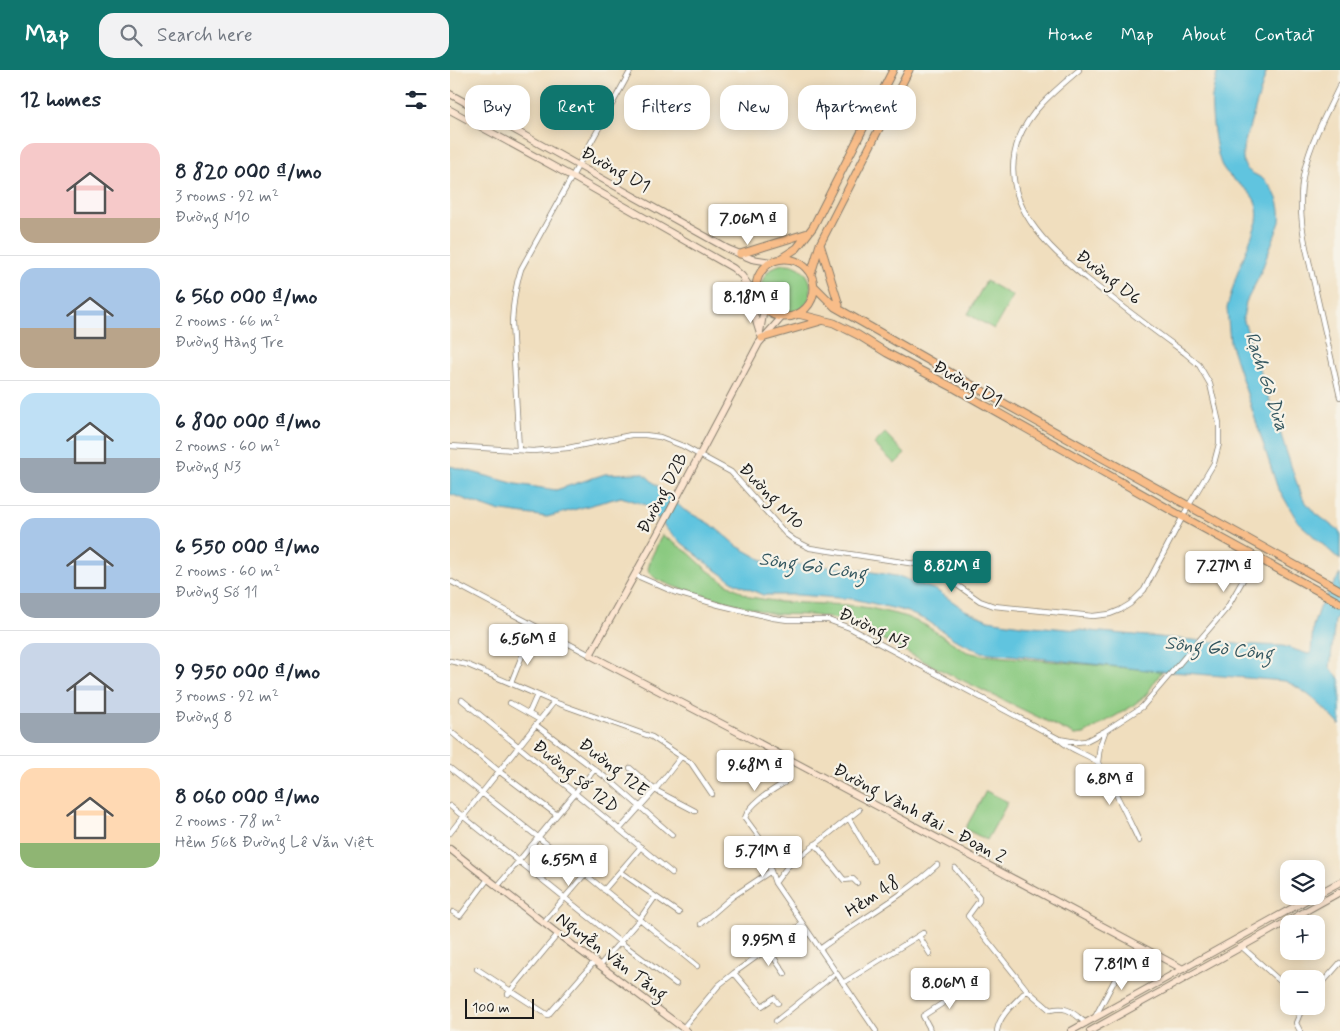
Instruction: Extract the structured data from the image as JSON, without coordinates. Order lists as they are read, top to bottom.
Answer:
{
  "streets": {
    "main road": ["Đường D1"],
    "street": [
      "Đường D6",
      "Đường D2B",
      "Đường N10",
      "Đường N3",
      "Đường 12E",
      "Đường số 12D",
      "Đường Vành đai - Đoạn 2",
      "Hẻm 48",
      "Nguyễn Văn Tăng"
    ]
  },
  "crossings": [
    ["Đường D1", "Đường D6"],
    ["Đường D1", "Đường D2B"],
    ["Đường D1", "Đường N10"],
    ["Đường D1", "Đường N3"],
    ["Đường D6", "Đường N10"],
    ["Đường D2B", "Đường N10"],
    ["Đường D2B", "Đường N3"],
    ["Đường D2B", "Đường Vành đai - Đoạn 2"]
  ],
  "water": ["Rạch Gò Dừa", "Sông Gò Công"],
  "scale_bar": "100 m",
  "page": {
    "header": "Map",
    "search": "Search here",
    "nav": [
      "Home",
      "Map",
      "About",
      "Contact"
    ],
    "heading": "12 homes",
    "chip": [
      "Buy",
      "Rent",
      "Filters",
      "New",
      "Apartment"
    ],
    "list": [
      {
        "name": "8 820 000 ₫/mo",
        "note": "3 rooms · 92 m² · Đường N10"
      },
      {
        "name": "6 560 000 ₫/mo",
        "note": "2 rooms · 66 m² · Đường Hàng Tre"
      },
      {
        "name": "6 800 000 ₫/mo",
        "note": "2 rooms · 60 m² · Đường N3"
      },
      {
        "name": "6 550 000 ₫/mo",
        "note": "2 rooms · 60 m² · Đường Số 11"
      },
      {
        "name": "9 950 000 ₫/mo",
        "note": "3 rooms · 92 m² · Đường 8"
      },
      {
        "name": "8 060 000 ₫/mo",
        "note": "2 rooms · 78 m² · Hẻm 568 Đường Lê Văn Việt"
      }
    ],
    "price": [
      "7.06M ₫",
      "8.18M ₫",
      "8.82M ₫",
      "7.27M ₫",
      "6.56M ₫",
      "9.68M ₫",
      "6.8M ₫",
      "5.71M ₫",
      "6.55M ₫",
      "9.95M ₫",
      "7.81M ₫",
      "8.06M ₫"
    ],
    "map_buttons": ["+", "−"],
    "scale": "100 m"
  }
}
